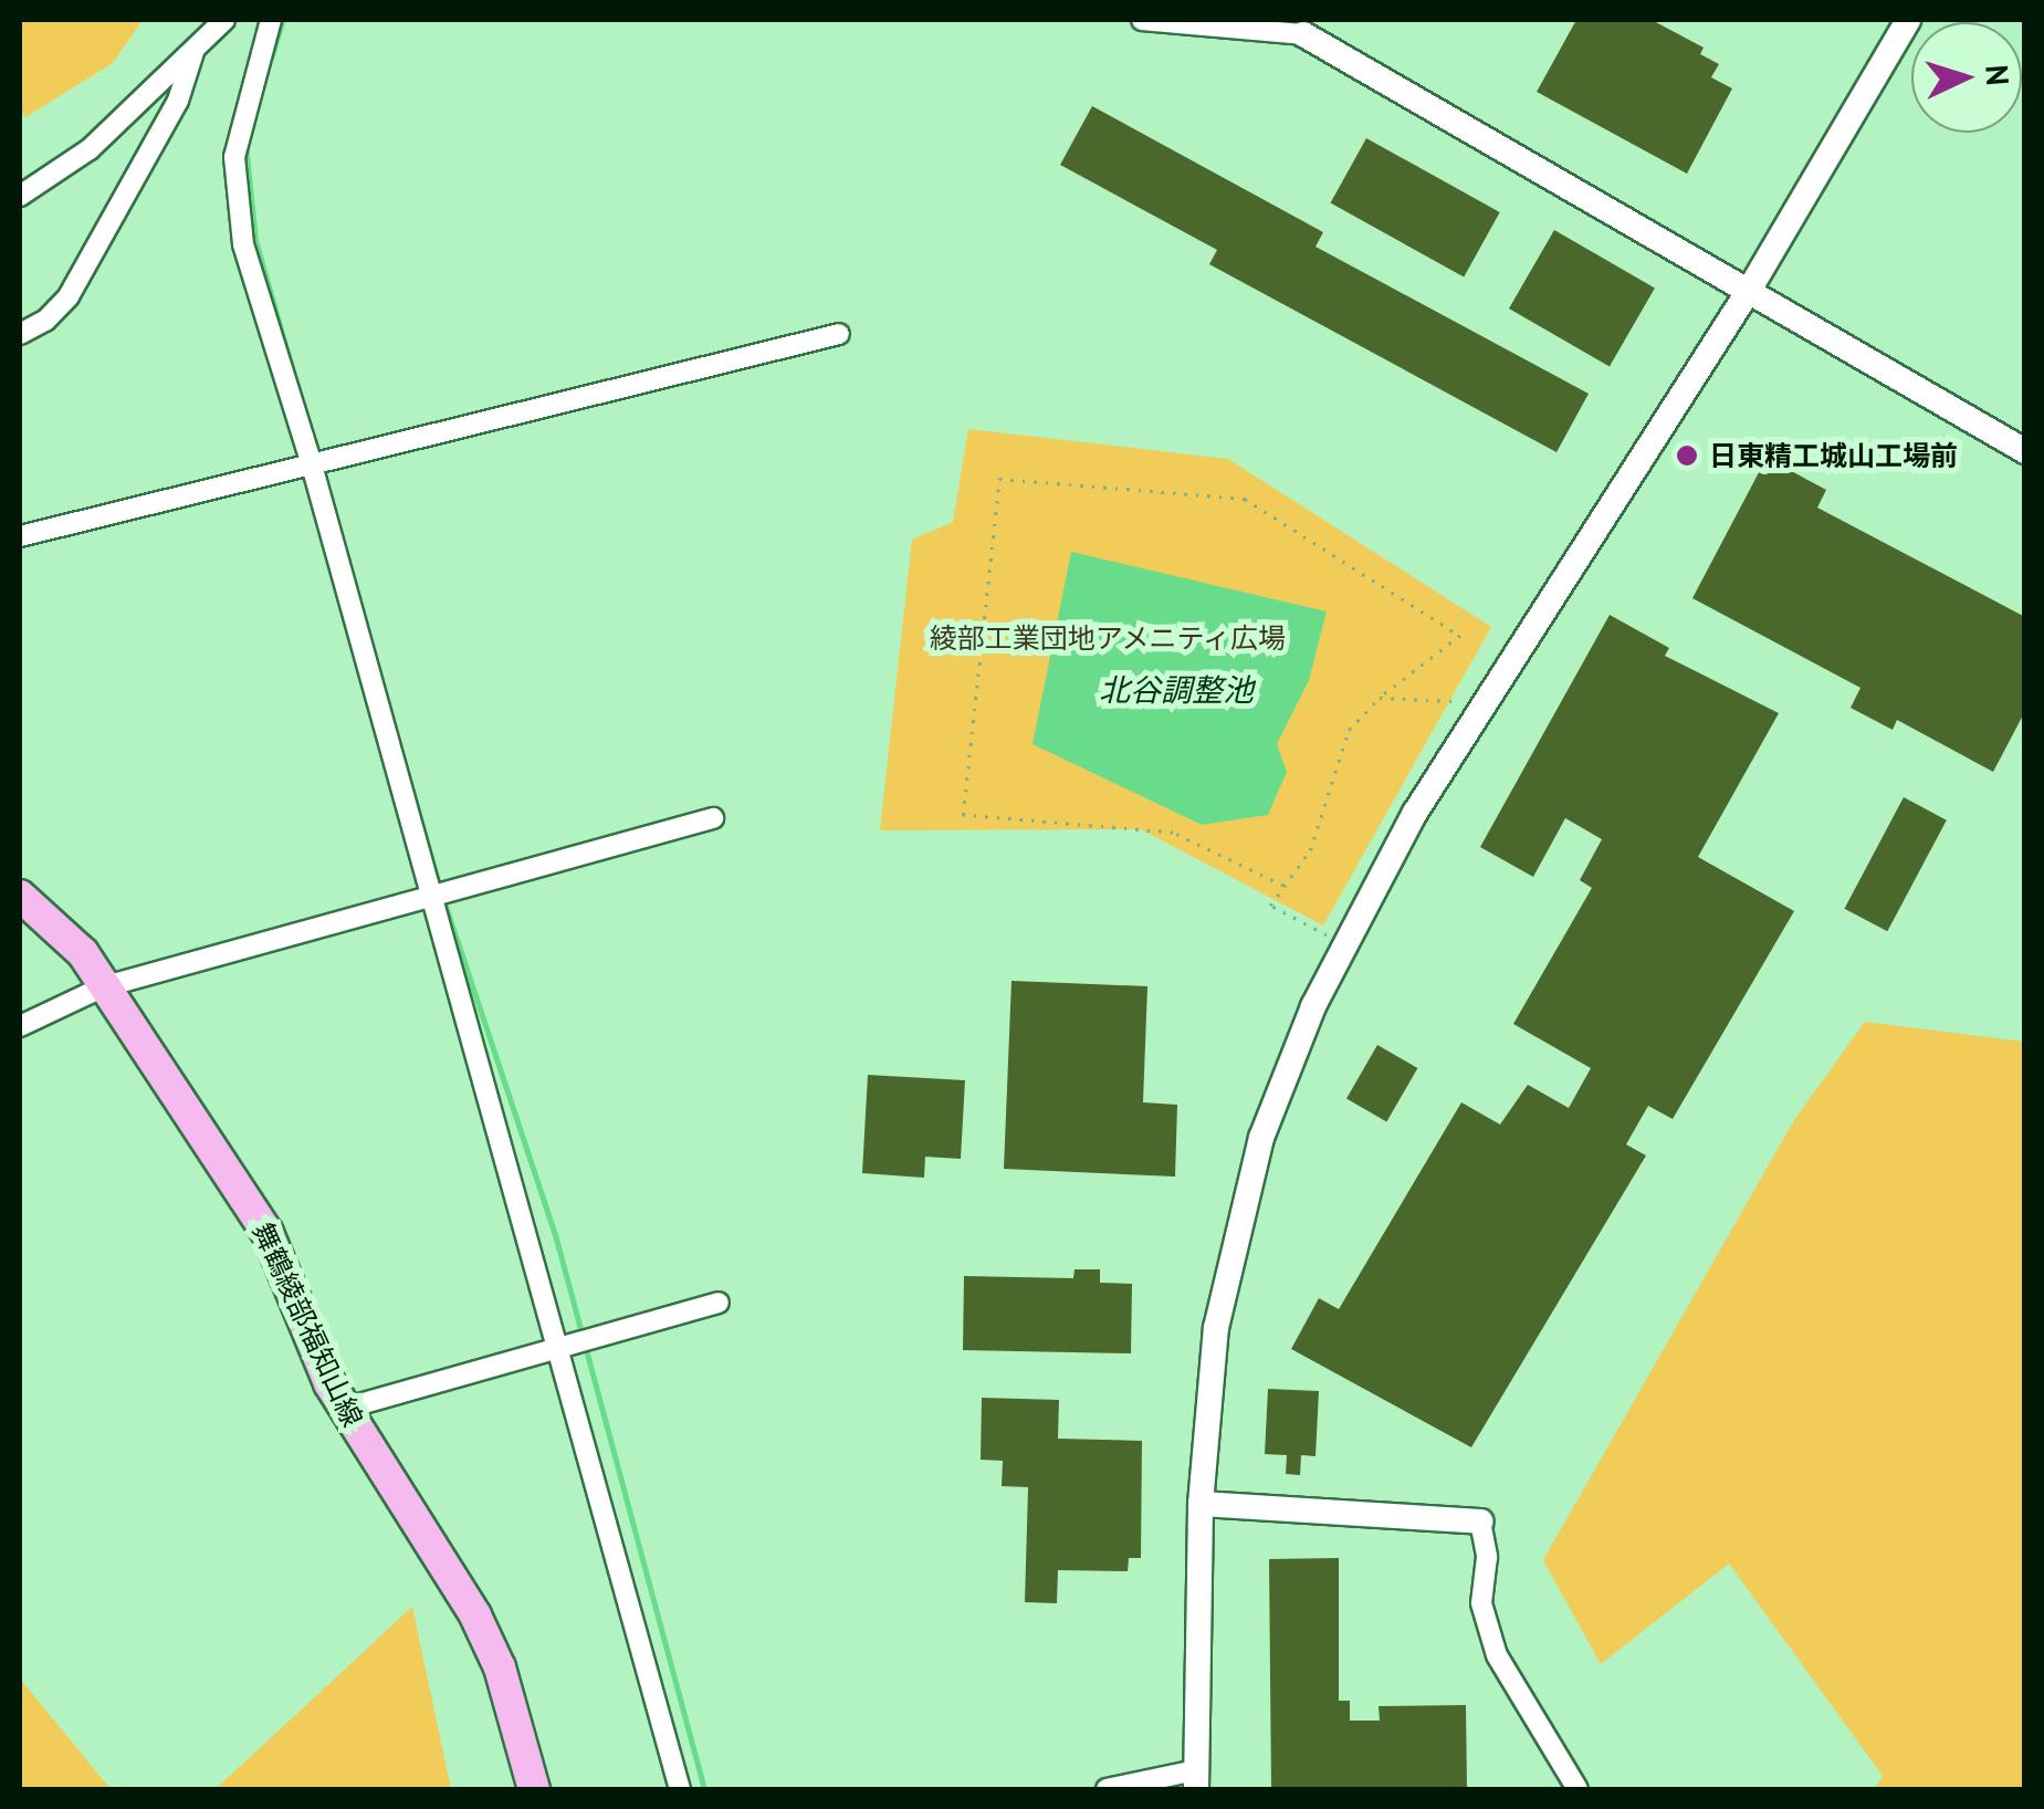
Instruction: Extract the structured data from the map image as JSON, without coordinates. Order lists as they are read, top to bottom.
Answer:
{
  "streets": {
    "main road": ["舞鶴綾部福知山線"]
  },
  "water": ["北谷調整池"],
  "parks": ["綾部工業団地アメニティ広場"],
  "places": ["日東精工城山工場前"],
  "north": "right"
}
